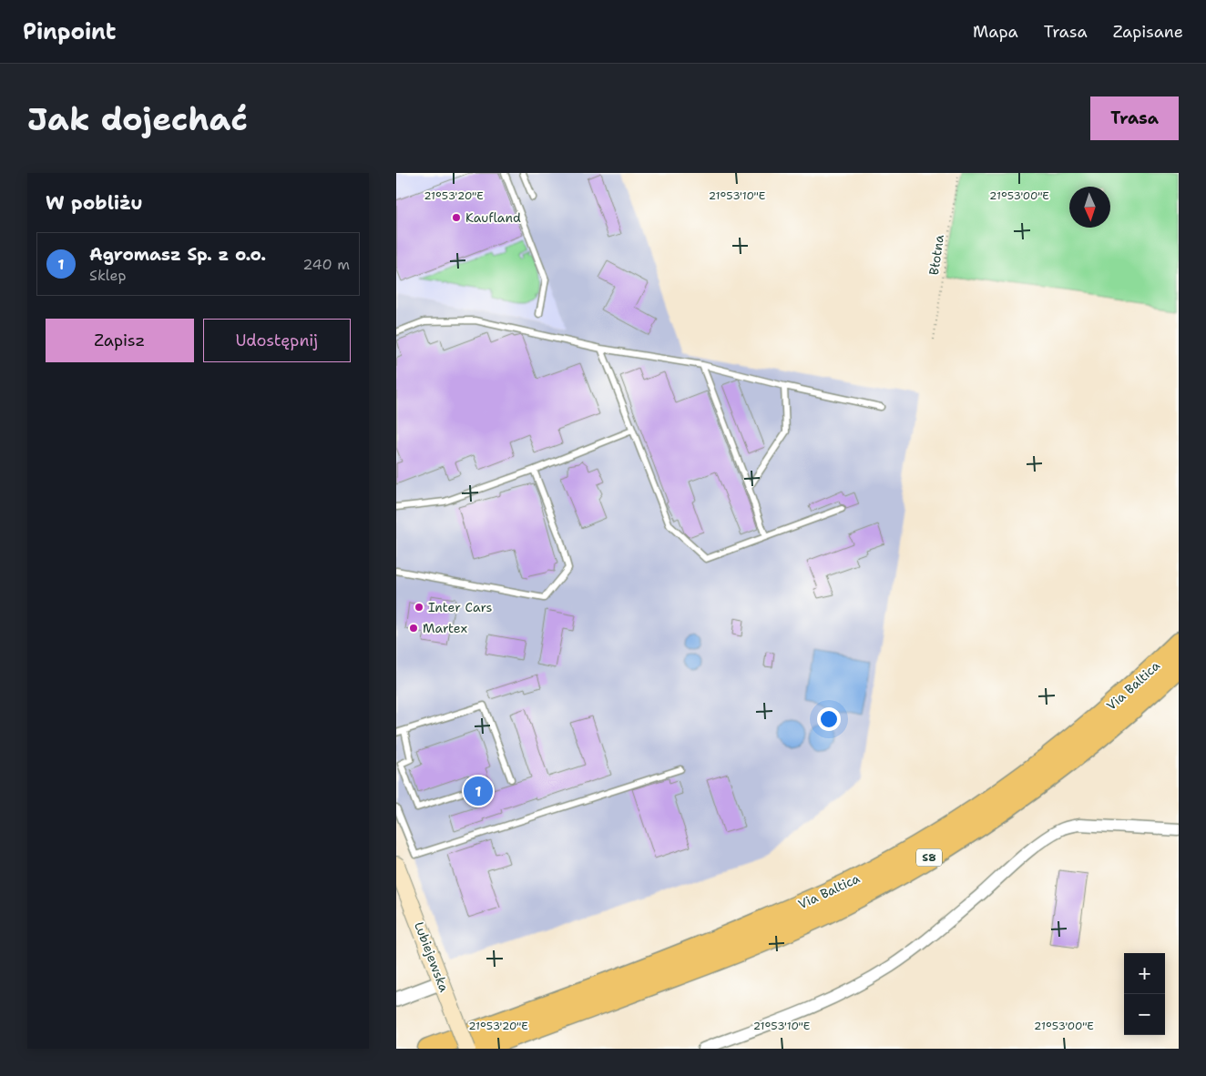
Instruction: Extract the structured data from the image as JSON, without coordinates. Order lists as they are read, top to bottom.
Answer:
{
  "streets": {
    "highway": ["Via Baltica", "S8"],
    "main road": ["Lubiejewska"],
    "path": ["Błotna"]
  },
  "places": ["Kaufland", "Inter Cars", "Martex"],
  "north": "bottom",
  "page": {
    "header": "Pinpoint",
    "nav": ["Mapa", "Trasa", "Zapisane"],
    "buttons": [
      "Trasa",
      ["Zapisz", "Udostępnij"]
    ],
    "title": "Jak dojechać",
    "heading": "W pobliżu",
    "list": [
      {
        "mark": "1",
        "name": "Agromasz Sp. z o.o.",
        "note": "Sklep",
        "value": "240 m"
      }
    ],
    "pins": "1",
    "map_buttons": ["+", "−"]
  },
  "coordinates": ["21°53'20\"E", "21°53'10\"E", "21°53'00\"E"]
}
